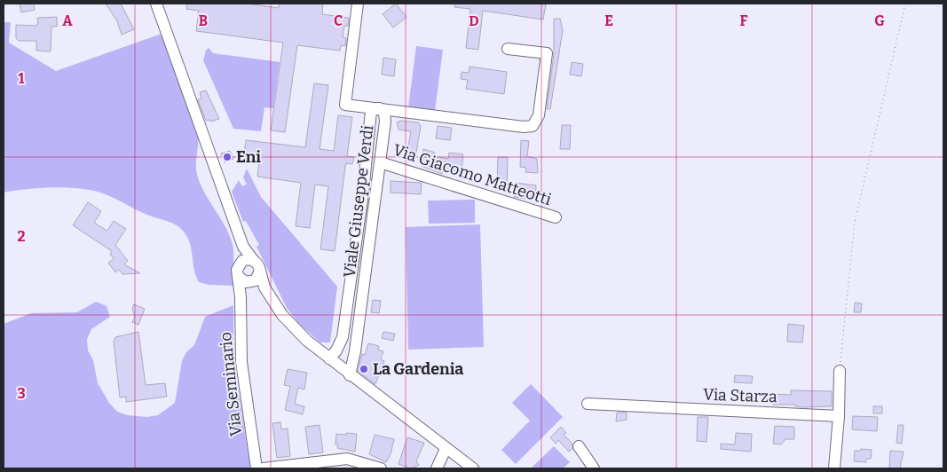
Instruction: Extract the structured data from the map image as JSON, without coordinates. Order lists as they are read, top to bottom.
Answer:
{
  "streets": {
    "street": [
      "Via Giacomo Matteotti",
      "Viale Giuseppe Verdi",
      "Via Seminario",
      "Via Starza"
    ]
  },
  "crossings": [
    ["Via Giacomo Matteotti", "Viale Giuseppe Verdi"]
  ],
  "places": ["Eni", "La Gardenia"],
  "grid": {
    "columns": [
      "A",
      "B",
      "C",
      "D",
      "E",
      "F",
      "G"
    ],
    "rows": ["1", "2", "3"]
  }
}
